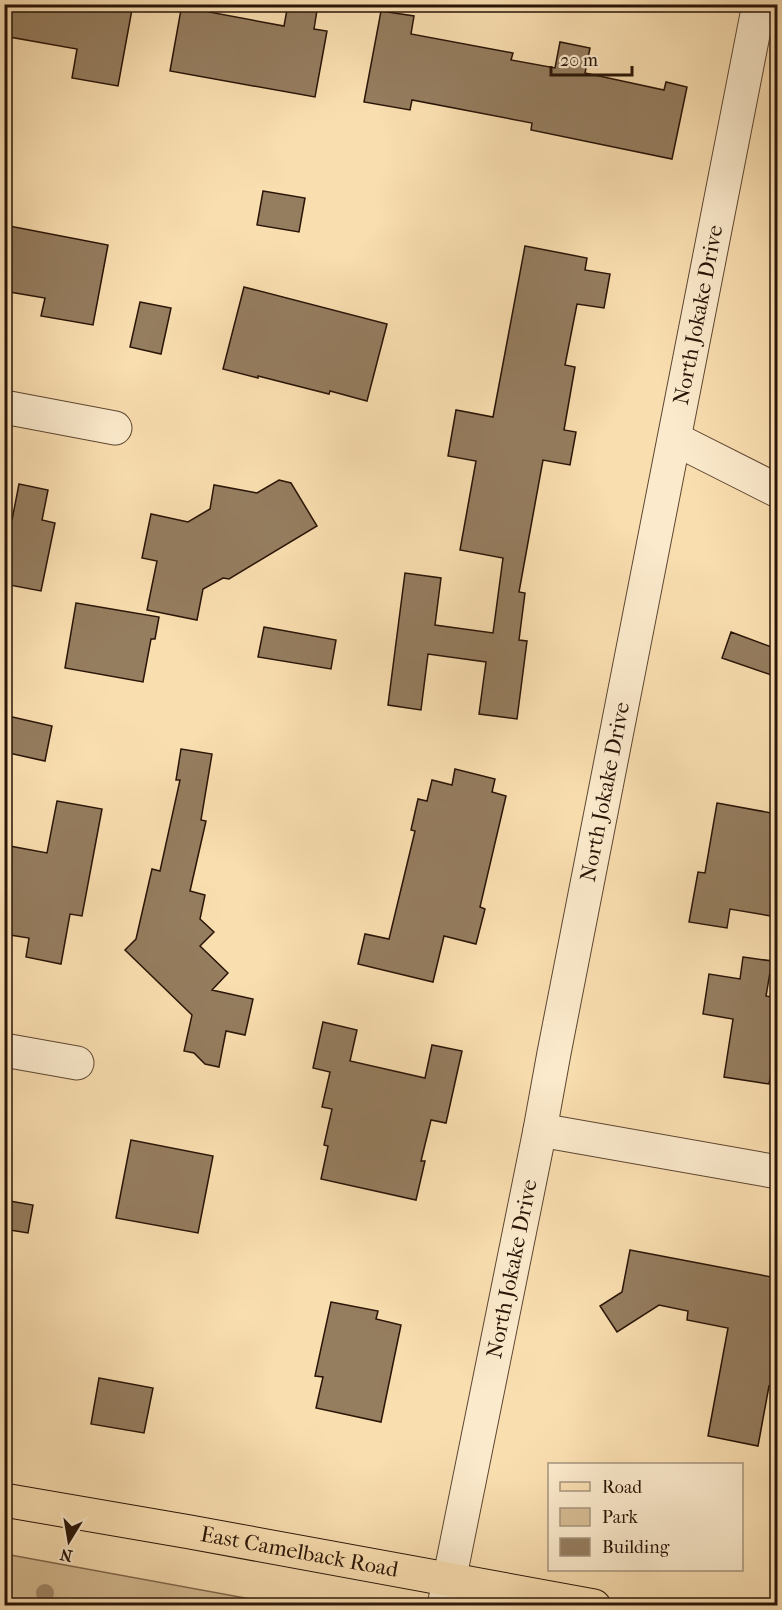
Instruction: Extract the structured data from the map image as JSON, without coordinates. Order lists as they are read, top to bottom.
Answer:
{
  "streets": {
    "main road": ["East Camelback Road"],
    "street": ["North Jokake Drive"]
  },
  "crossings": [
    ["North Jokake Drive", "East Camelback Road"]
  ],
  "legend": ["Road", "Park", "Building"],
  "scale_bar": "20 m",
  "north": "bottom"
}
